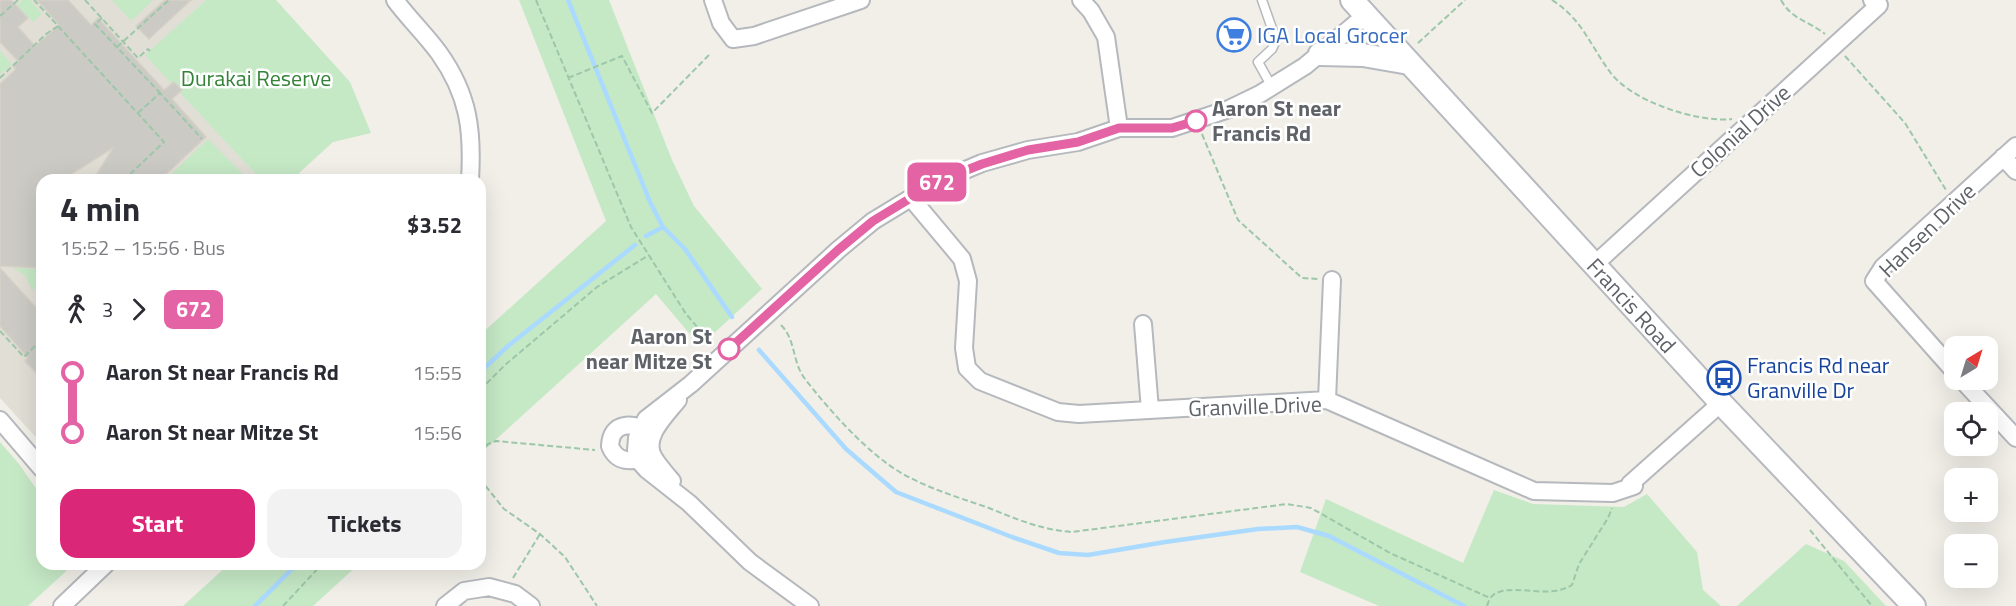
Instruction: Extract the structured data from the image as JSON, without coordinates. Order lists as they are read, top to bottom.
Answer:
{
  "streets": {
    "main road": ["Francis Road"],
    "street": ["Colonial Drive", "Hansen Drive", "Granville Drive"]
  },
  "crossings": [
    ["Colonial Drive", "Francis Road"]
  ],
  "parks": ["Durakai Reserve"],
  "places": {
    "supermarket": ["IGA Local Grocer"],
    "other": ["Aaron St near Francis Rd", "Aaron St near Mitze St"],
    "bus stop": ["Francis Rd near Granville Dr"]
  },
  "lines": ["bus line 672"],
  "north": "top right",
  "page": {
    "on_map": "672",
    "heading": ["4 min", "15:52 – 15:56 · Bus", "$3.52"],
    "legs": ["3", "672"],
    "map_buttons": ["+", "−"],
    "list": [
      {
        "name": "Aaron St near Francis Rd",
        "value": "15:55"
      },
      {
        "name": "Aaron St near Mitze St",
        "value": "15:56"
      }
    ],
    "buttons": ["Start", "Tickets"]
  }
}
